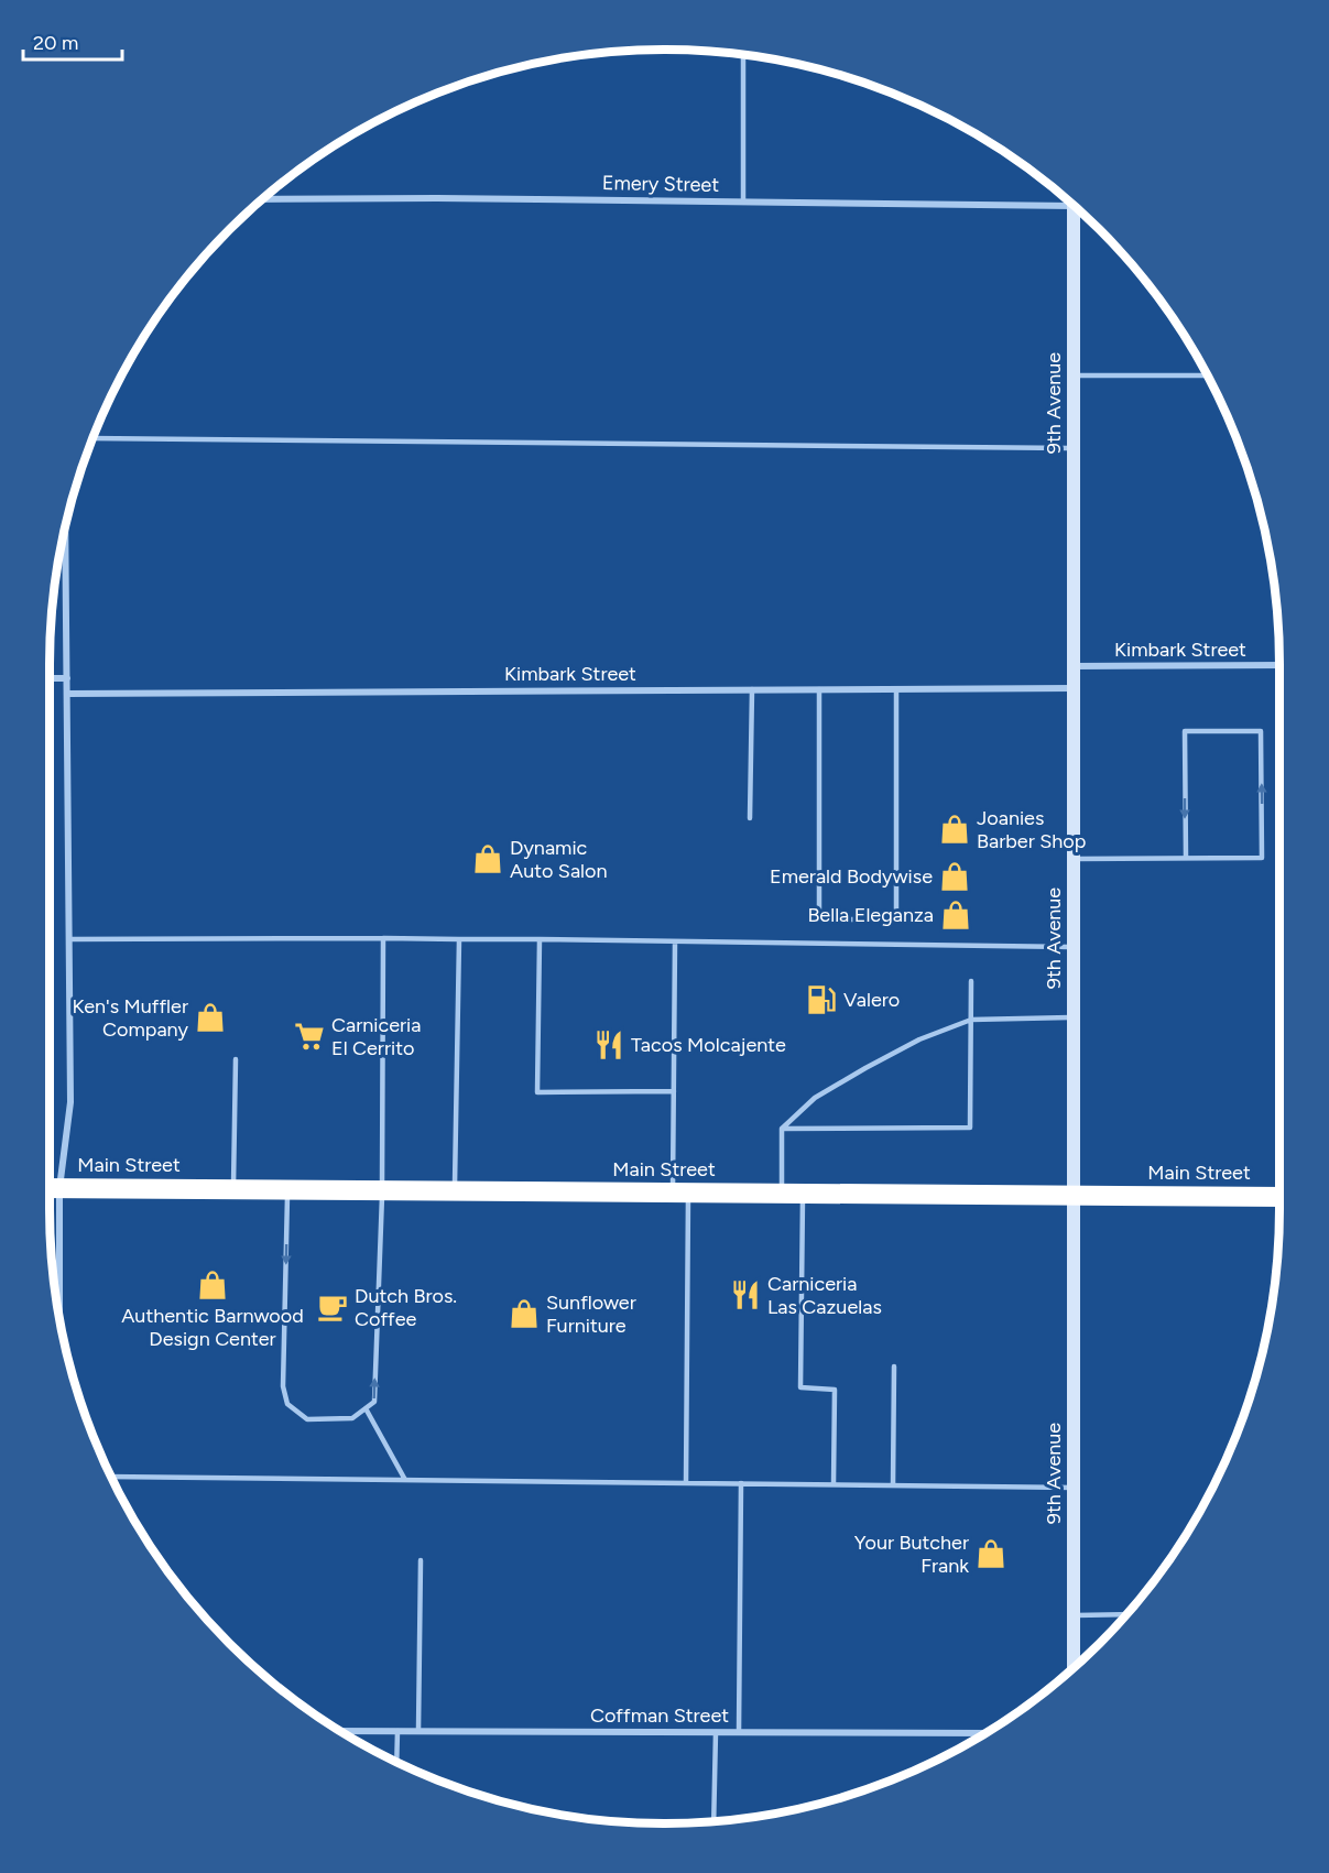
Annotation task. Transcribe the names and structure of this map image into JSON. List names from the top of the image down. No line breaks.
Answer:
{"streets":{"highway":["Main Street"],"main road":["9th Avenue"],"street":["Emery Street","Kimbark Street","Coffman Street"]},"crossings":[["9th Avenue","Kimbark Street"],["9th Avenue","Main Street"]],"places":{"shop":["Joanies Barber Shop","Dynamic Auto Salon","Emerald Bodywise","Bella Eleganza","Ken's Muffler Company","Authentic Barnwood Design Center","Sunflower Furniture","Your Butcher Frank"],"fuel station":["Valero"],"supermarket":["Carniceria El Cerrito"],"restaurant":["Tacos Molcajente","Carniceria Las Cazuelas"],"cafe":["Dutch Bros. Coffee"]},"scale_bar":"20 m"}
